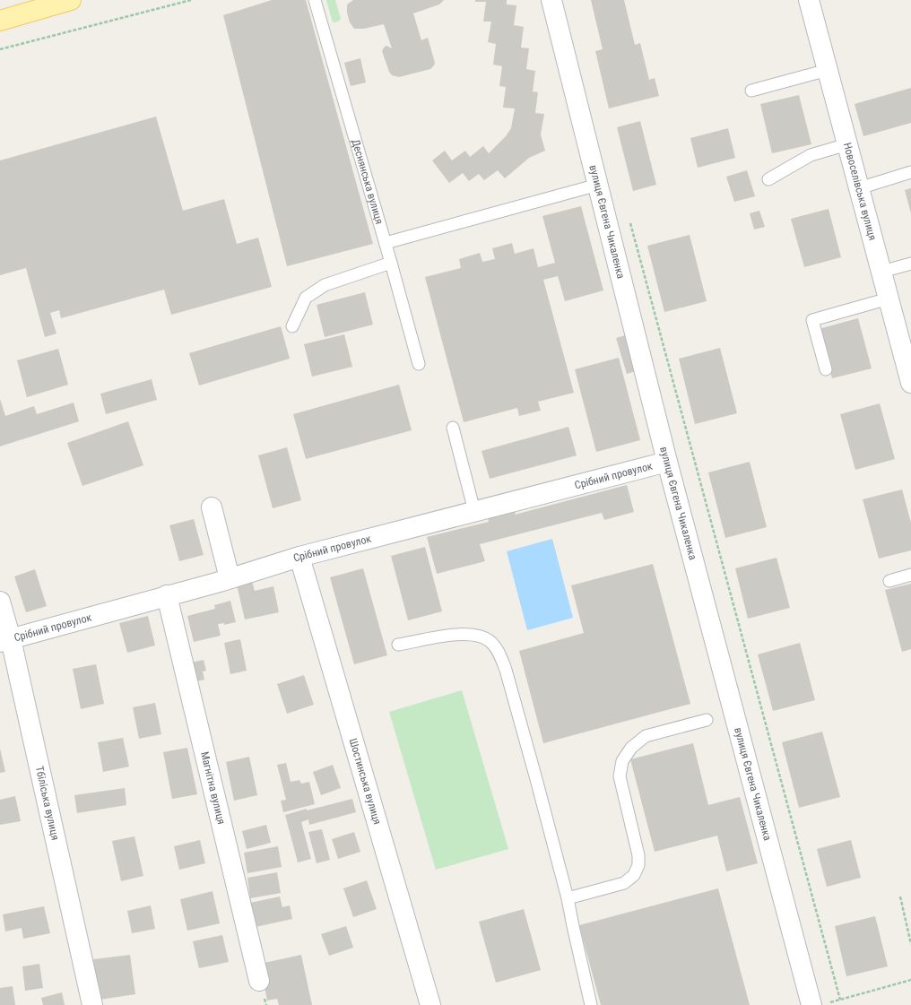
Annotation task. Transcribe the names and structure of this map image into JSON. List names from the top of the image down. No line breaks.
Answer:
{"streets":{"street":["Новоселівська вулиця","вулиця Євгена Чикаленка","Срібний провулок","Шостинська вулиця","Магнітна вулиця","Тбіліська вулиця"],"lane":["Деснянська вулиця"]},"crossings":[["вулиця Євгена Чикаленка","Срібний провулок"],["Срібний провулок","Шостинська вулиця"],["Срібний провулок","Магнітна вулиця"],["Срібний провулок","Тбіліська вулиця"]]}
